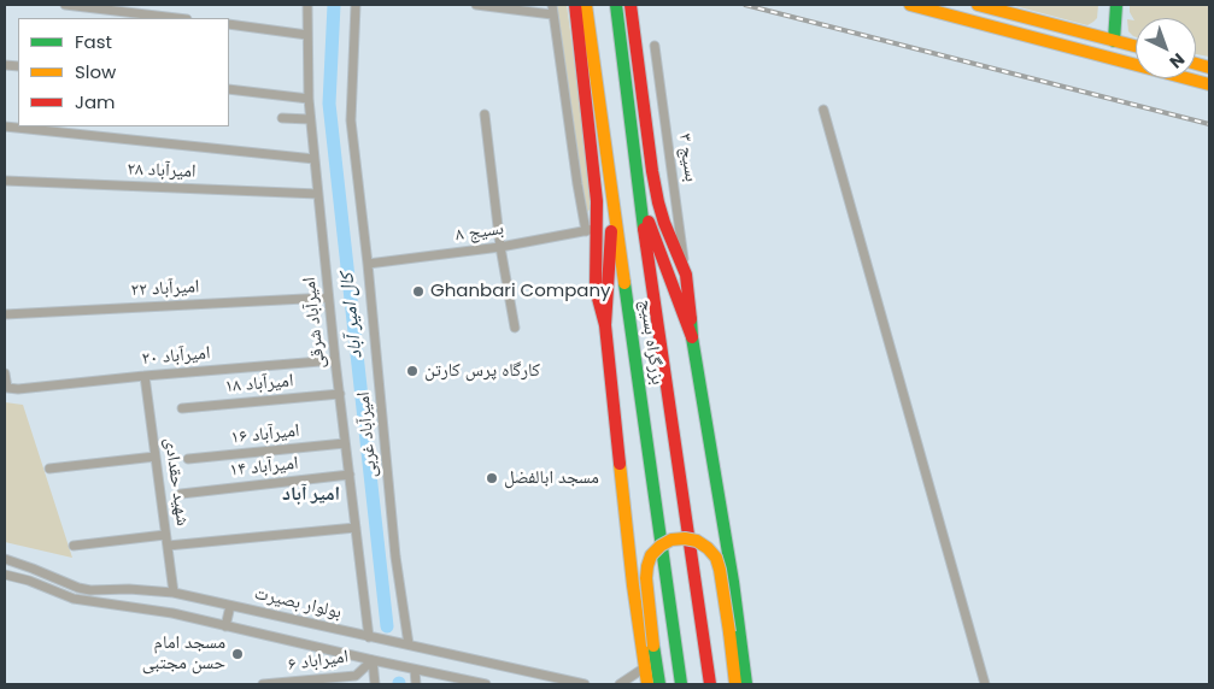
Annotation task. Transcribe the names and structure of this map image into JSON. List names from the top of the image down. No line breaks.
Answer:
{"streets":{"main road":["بزرگراه بسیج"],"street":["بسیج ۳","امیرآباد ۲۸","بسیج ۸","امیرآباد ۲۲","امیرآباد شرقی","امیرآباد ۲۰","امیرآباد ۱۸","امیرآباد ۱۶","امیرآباد غربی","امیرآباد ۱۴","شهید حقدادی","بولوار بصیرت","امیراباد ۶"]},"crossings":[["امیرآباد ۲۸","امیرآباد شرقی"],["بسیج ۸","امیرآباد غربی"],["امیرآباد ۲۲","امیرآباد شرقی"],["امیرآباد شرقی","امیرآباد ۲۰"],["امیرآباد شرقی","امیرآباد ۱۸"],["امیرآباد شرقی","امیرآباد ۱۶"],["امیرآباد شرقی","امیرآباد ۱۴"],["امیرآباد شرقی","بولوار بصیرت"],["امیرآباد ۲۰","شهید حقدادی"],["امیرآباد غربی","بولوار بصیرت"],["شهید حقدادی","بولوار بصیرت"]],"districts":["امیر آباد"],"water":["کال امیر آباد"],"places":["Ghanbari Company","کارگاه پرس کارتن","مسجد ابالفضل","مسجد امام حسن مجتبی"],"legend":["Fast","Slow","Jam"],"north":"bottom right"}
